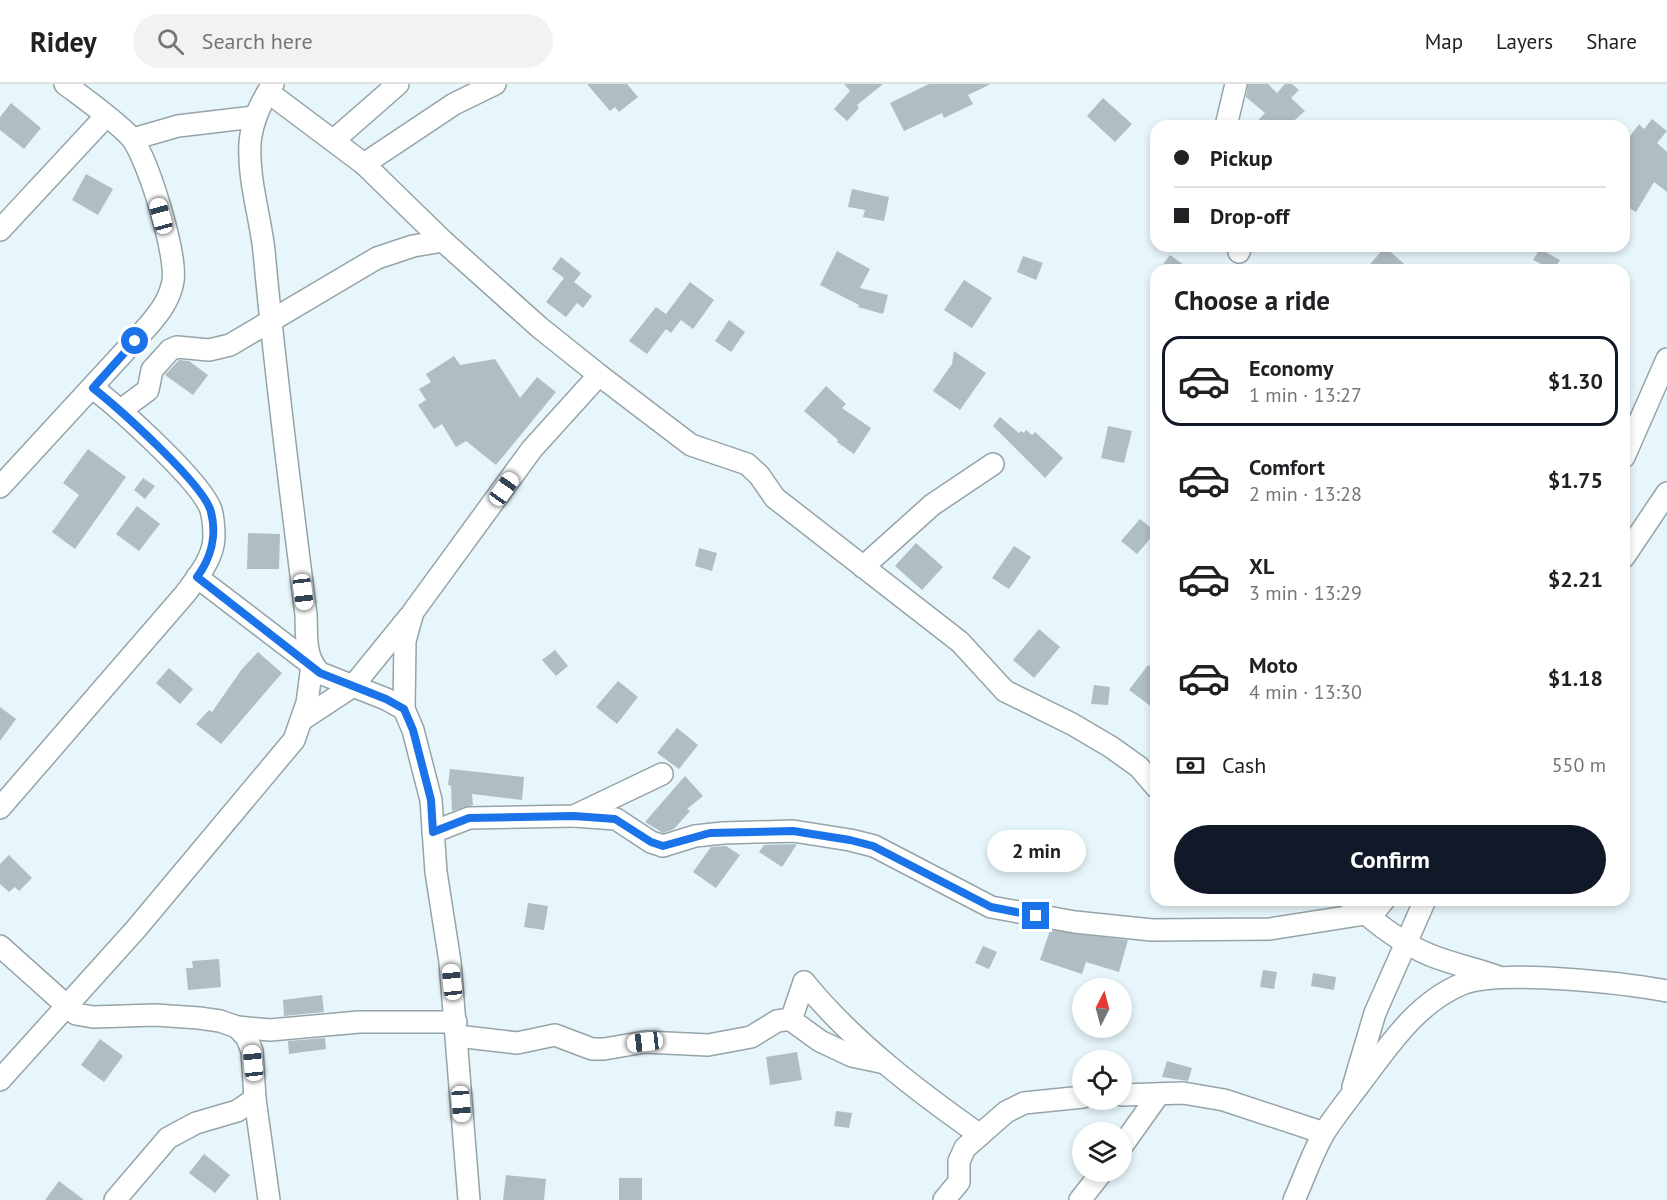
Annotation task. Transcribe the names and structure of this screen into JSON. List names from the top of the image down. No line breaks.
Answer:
{"north":"top","page":{"header":"Ridey","search":"Search here","nav":["Map","Layers","Share"],"banner":["Pickup","Drop-off"],"heading":"Choose a ride","list":[{"name":"Economy","note":"1 min · 13:27","value":"$1.30"},{"name":"Comfort","note":"2 min · 13:28","value":"$1.75"},{"name":"XL","note":"3 min · 13:29","value":"$2.21"},{"name":"Moto","note":"4 min · 13:30","value":"$1.18"}],"pay":["Cash","550 m"],"buttons":"Confirm","bubble":"2 min"}}
